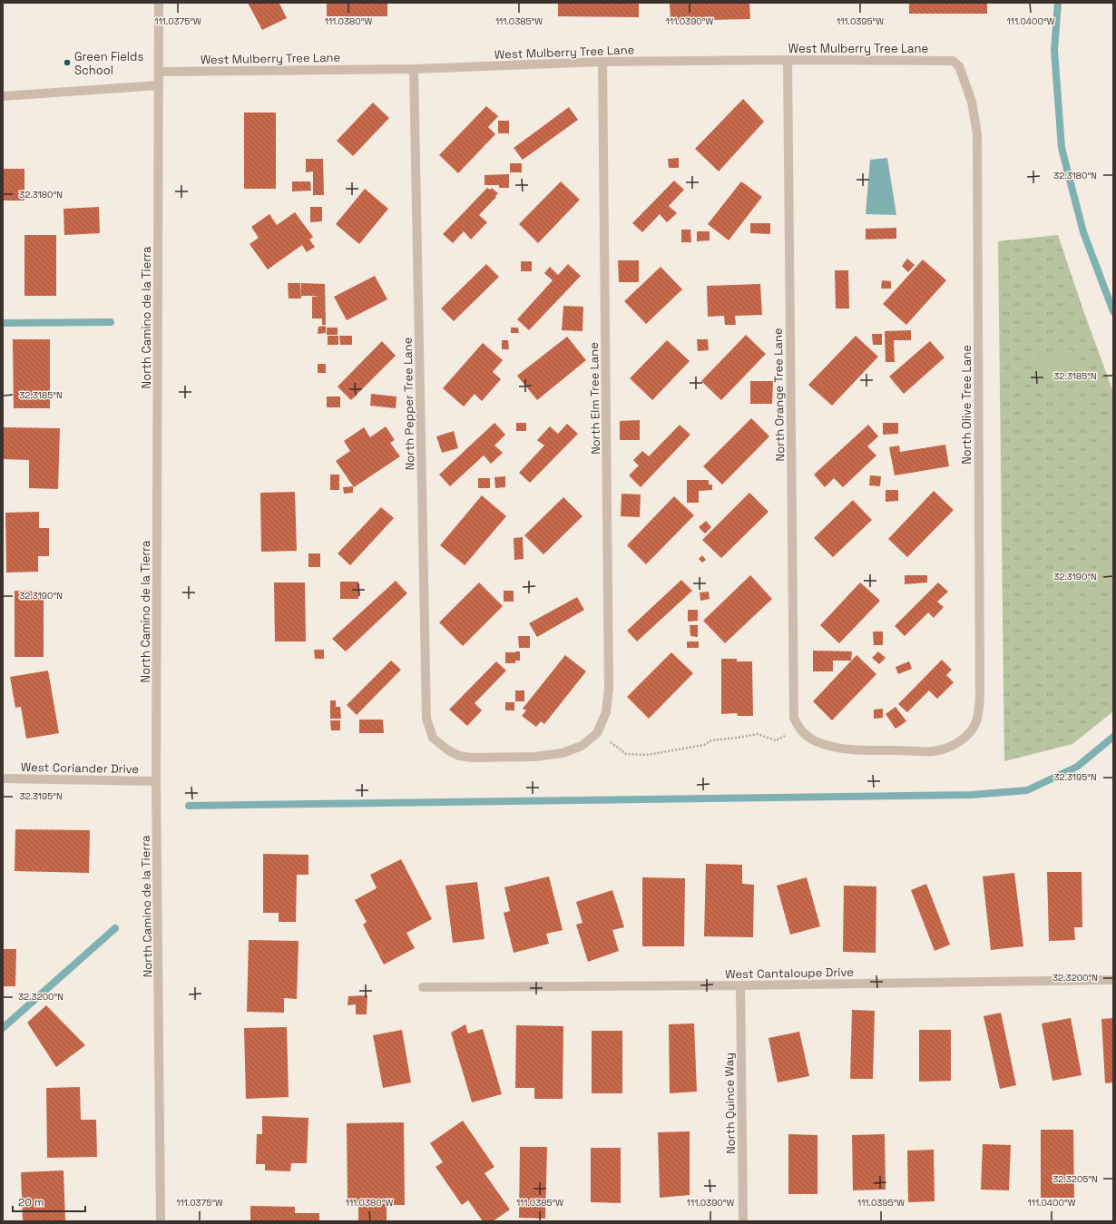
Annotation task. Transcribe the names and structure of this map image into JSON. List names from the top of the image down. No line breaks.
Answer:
{"streets":{"street":["West Mulberry Tree Lane","North Camino de la Tierra","North Orange Tree Lane","North Elm Tree Lane","North Pepper Tree Lane","North Olive Tree Lane","West Coriander Drive","West Cantaloupe Drive","North Quince Way"]},"crossings":[["West Mulberry Tree Lane","North Camino de la Tierra"],["West Mulberry Tree Lane","North Orange Tree Lane"],["West Mulberry Tree Lane","North Elm Tree Lane"],["West Mulberry Tree Lane","North Pepper Tree Lane"],["West Mulberry Tree Lane","North Olive Tree Lane"],["North Camino de la Tierra","West Coriander Drive"],["North Orange Tree Lane","North Olive Tree Lane"],["North Elm Tree Lane","North Pepper Tree Lane"],["West Cantaloupe Drive","North Quince Way"]],"places":["Green Fields School"],"scale_bar":"20 m","coordinates":["111.0375°W","111.0380°W","111.0385°W","111.0390°W","111.0395°W","111.0400°W","32.3180°N","32.3185°N","32.3190°N","32.3195°N","32.3200°N","32.3205°N"]}
